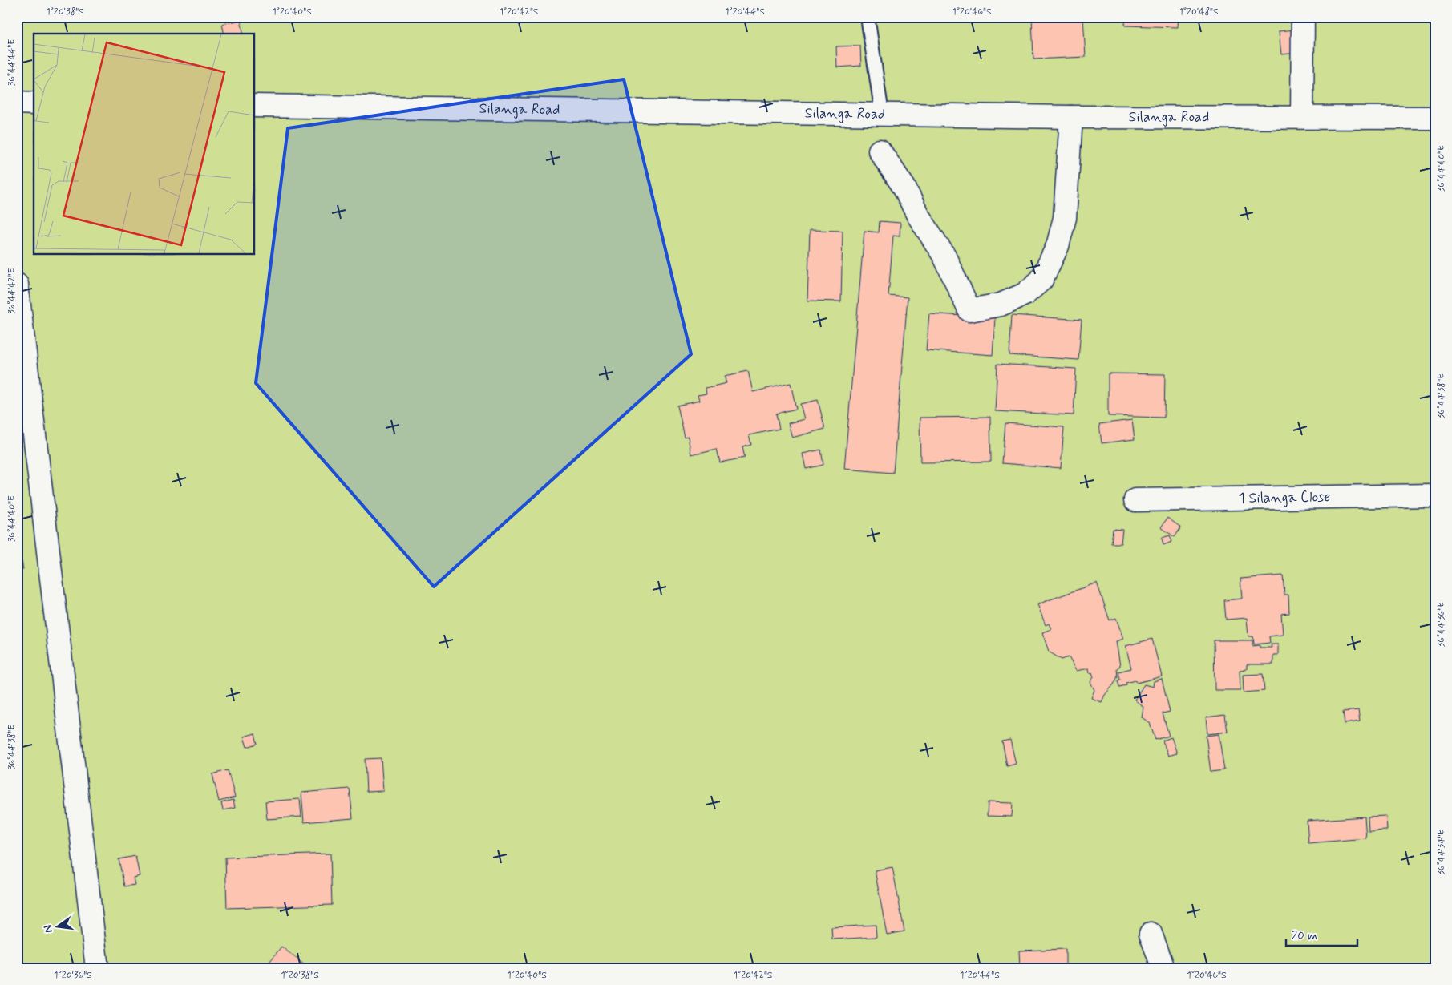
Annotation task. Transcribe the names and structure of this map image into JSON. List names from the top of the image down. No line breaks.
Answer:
{"streets":{"street":["Silanga Road","1 Silanga Close"]},"scale_bar":"20 m","north":"left","coordinates":["1°20'38\"S","1°20'40\"S","1°20'42\"S","1°20'44\"S","1°20'46\"S","1°20'48\"S","36°44'44\"E","36°44'40\"E","36°44'42\"E","36°44'38\"E","36°44'36\"E","36°44'34\"E","1°20'36\"S"]}
